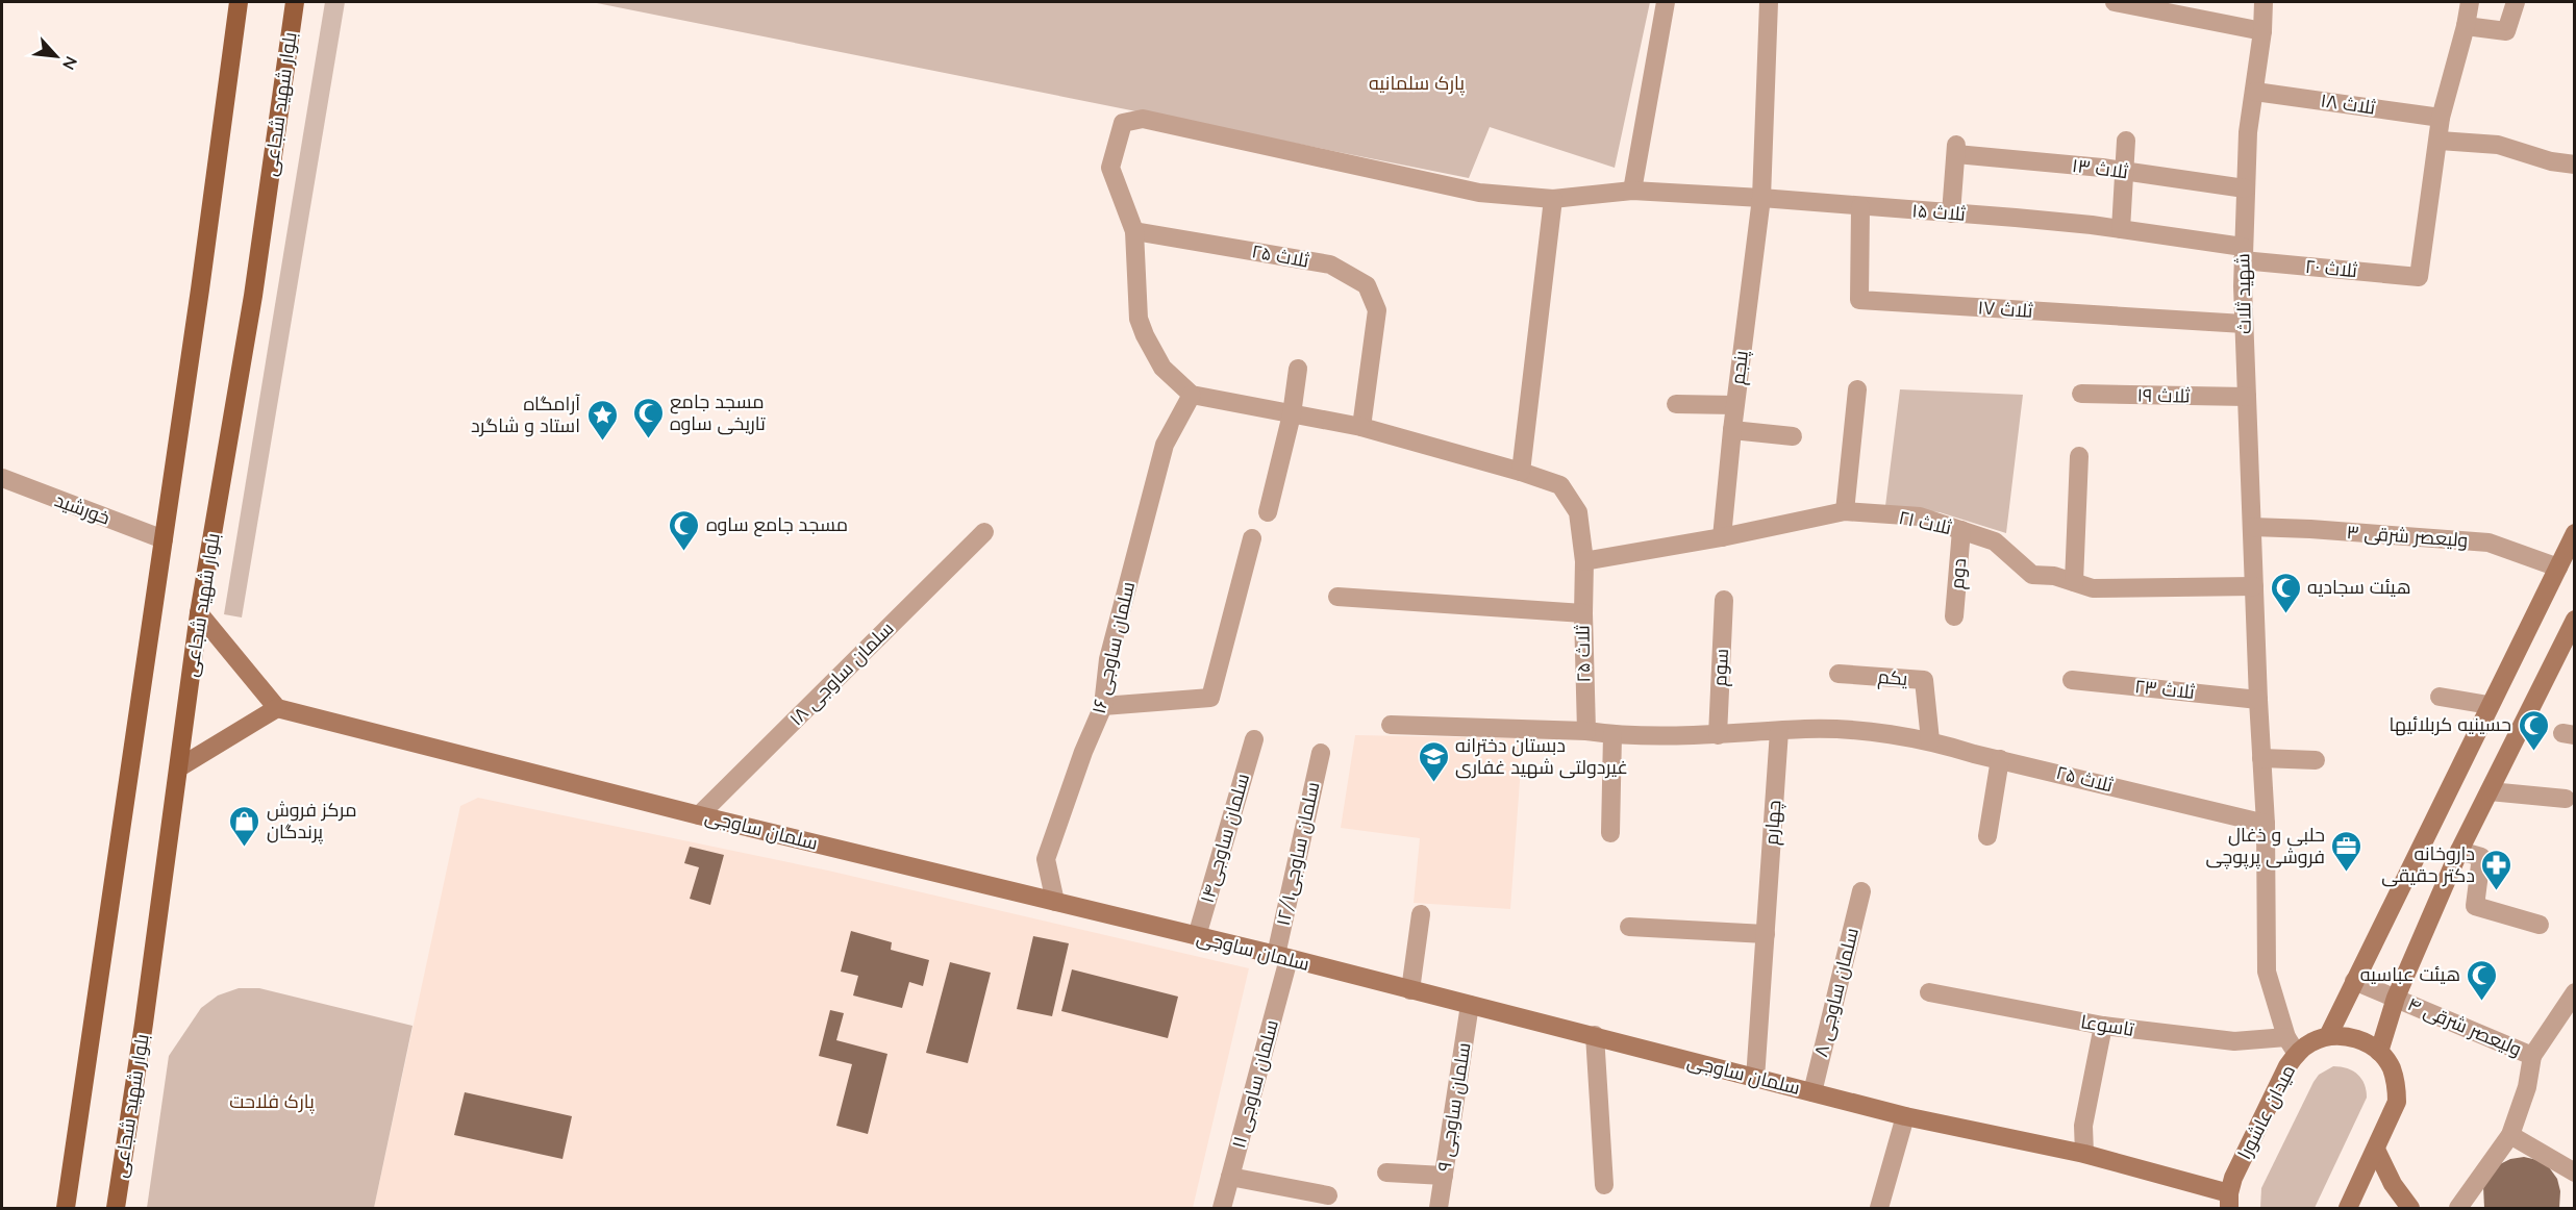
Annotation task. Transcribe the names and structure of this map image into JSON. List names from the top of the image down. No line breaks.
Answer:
{"streets":{"main road":["بلوار شهید شجاعی"],"street":["ثلاث ۱۸","ثلاث ۱۳","ثلاث ۱۵","ثلاث ۲۵","ثلاث ۲۰","شهید ثلاث","ثلاث ۱۷","پنجم","ثلاث ۱۹","خورشید","ثلاث ۲۱","ولیعصر شرقی ۳","دوم","سلمان ساوجی ۱۶","سوم","سلمان ساوجی ۱۸","یکم","ثلاث ۲۳","چهارم","سلمان ساوجی","سلمان ساوجی۱۴","سلمان ساوجی۱۲/۱","سلمان ساوجی ۸","تاسوعا","ولیعصر شرقی ۴","سلمان ساوجی ۱۱","سلمان ساوجی ۹","میدان عاشورا"]},"crossings":[["ثلاث ۱۸","شهید ثلاث"],["ثلاث ۱۳","ثلاث ۱۵"],["ثلاث ۱۳","شهید ثلاث"],["ثلاث ۱۵","ثلاث ۲۵"],["ثلاث ۱۵","ثلاث ۲۰"],["ثلاث ۱۵","شهید ثلاث"],["ثلاث ۱۵","ثلاث ۱۷"],["ثلاث ۱۵","پنجم"],["ثلاث ۲۵","شهید ثلاث"],["ثلاث ۲۵","ثلاث ۲۱"],["ثلاث ۲۵","سوم"],["ثلاث ۲۵","یکم"],["ثلاث ۲۵","چهارم"],["ثلاث ۲۰","شهید ثلاث"],["شهید ثلاث","ثلاث ۱۷"],["شهید ثلاث","ثلاث ۱۹"],["شهید ثلاث","ثلاث ۲۱"],["شهید ثلاث","ولیعصر شرقی ۳"],["شهید ثلاث","ثلاث ۲۳"],["شهید ثلاث","تاسوعا"],["شهید ثلاث","میدان عاشورا"],["پنجم","ثلاث ۲۱"],["ثلاث ۲۱","دوم"],["سلمان ساوجی ۱۶","سلمان ساوجی"],["سلمان ساوجی ۱۸","سلمان ساوجی"],["چهارم","سلمان ساوجی"],["سلمان ساوجی","سلمان ساوجی۱۴"],["سلمان ساوجی","سلمان ساوجی۱۲/۱"],["سلمان ساوجی","سلمان ساوجی ۸"],["سلمان ساوجی","سلمان ساوجی ۱۱"],["سلمان ساوجی","سلمان ساوجی ۹"],["سلمان ساوجی","میدان عاشورا"],["سلمان ساوجی۱۲/۱","سلمان ساوجی ۱۱"],["تاسوعا","میدان عاشورا"]],"parks":["پارک سلمانیه","پارک فلاحت"],"places":{"mosque":["مسجد جامع تاریخی ساوه","مسجد جامع ساوه","هیئت سجادیه","حسینیه کربلائیها","هیئت عباسیه"],"place":["آرامگاه استاد و شاگرد"],"school or university":["دبستان دخترانه غیردولتی شهید غفاری"],"shop":["مرکز فروش پرندگان"],"office":["حلبی و ذغال فروشی پرپوچی"],"pharmacy":["داروخانه دکتر حقیقی"]},"north":"bottom right"}
